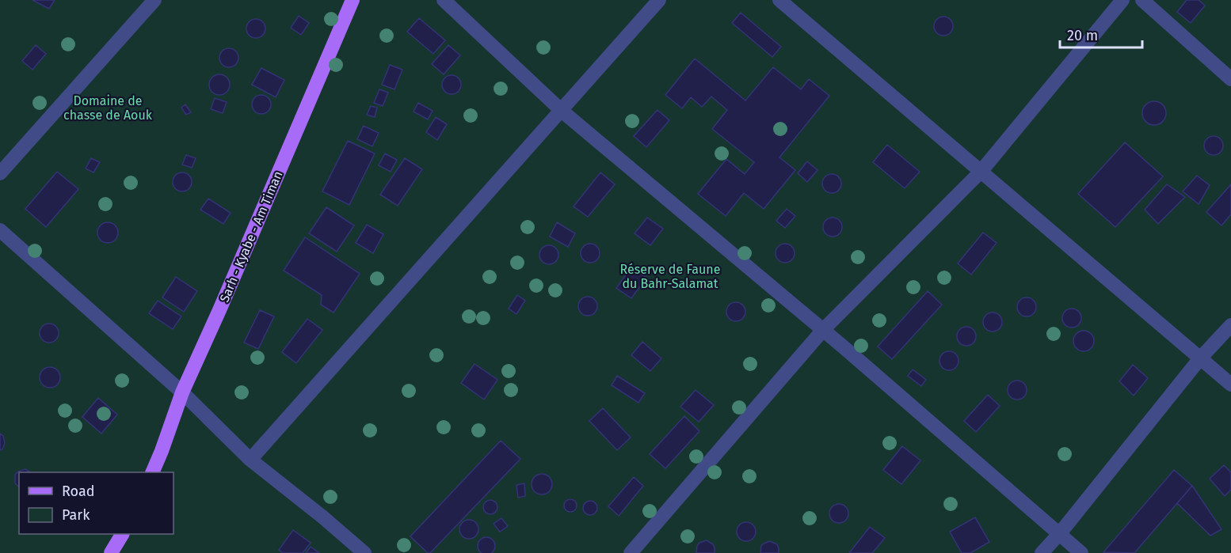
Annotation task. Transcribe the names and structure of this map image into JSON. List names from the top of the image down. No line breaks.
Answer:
{"streets":{"main road":["Sarh - Kyabe - Am Timan"]},"parks":["Domaine de chasse de Aouk","Réserve de Faune du Bahr-Salamat"],"legend":["Road","Park"],"scale_bar":"20 m"}
